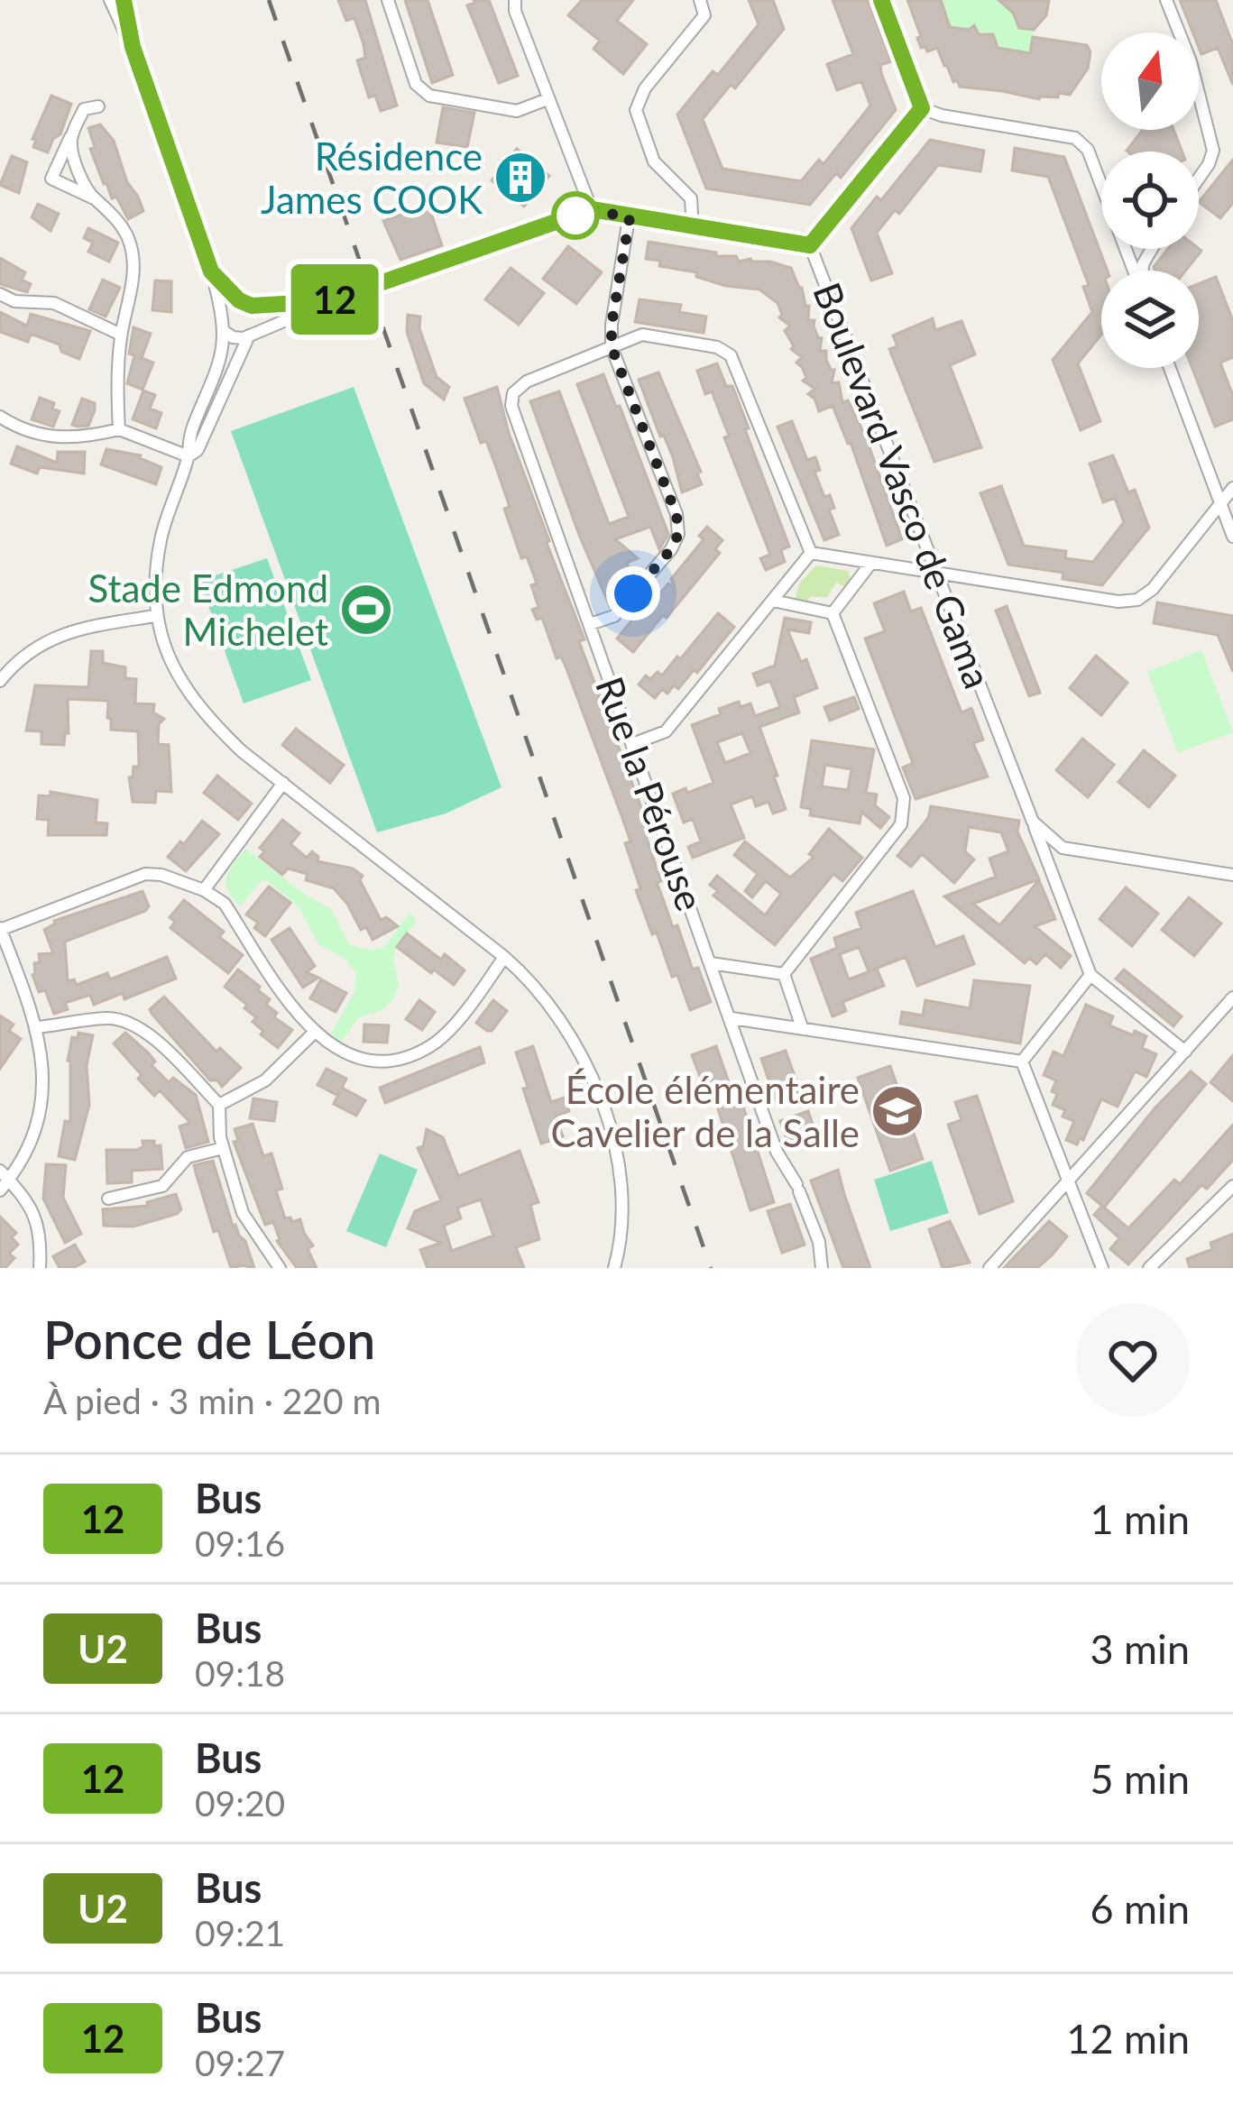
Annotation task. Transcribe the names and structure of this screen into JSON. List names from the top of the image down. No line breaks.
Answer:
{"streets":{"street":["Boulevard Vasco de Gama","Rue la Pérouse"]},"places":{"building":["Résidence James COOK"],"sports":["Stade Edmond Michelet"],"school or university":["École élémentaire Cavelier de la Salle"]},"lines":["bus line 12"],"north":"top","page":{"on_map":"12","heading":["Ponce de Léon","À pied · 3 min · 220 m"],"list":[{"mark":"12","name":"Bus","note":"09:16","value":"1 min"},{"mark":"U2","name":"Bus","note":"09:18","value":"3 min"},{"mark":"12","name":"Bus","note":"09:20","value":"5 min"},{"mark":"U2","name":"Bus","note":"09:21","value":"6 min"},{"mark":"12","name":"Bus","note":"09:27","value":"12 min"}]}}
